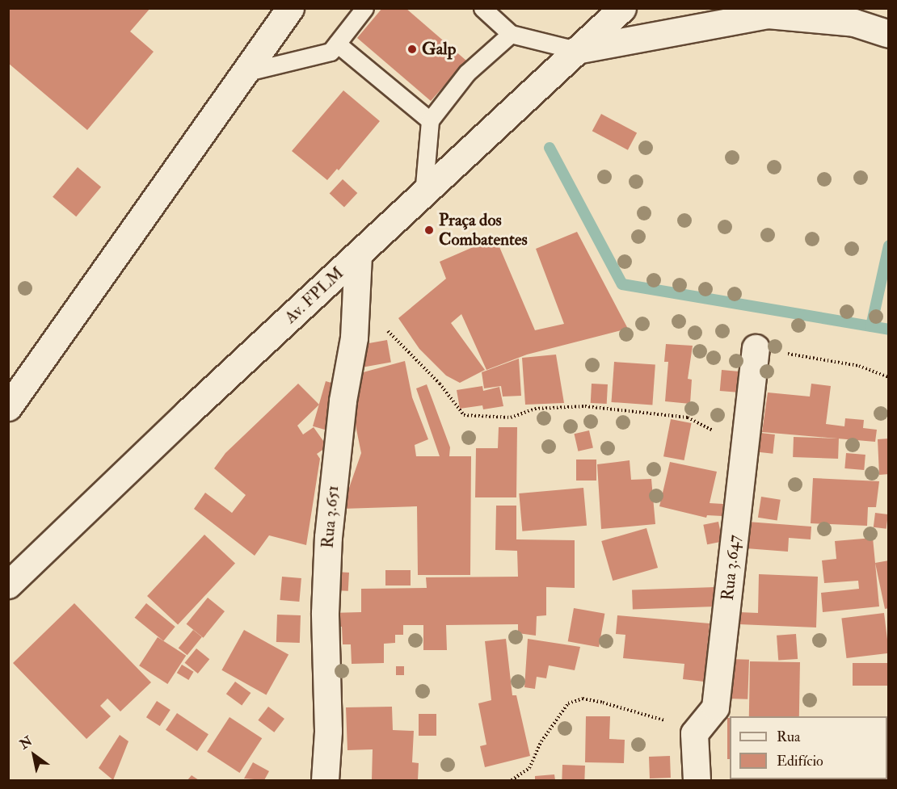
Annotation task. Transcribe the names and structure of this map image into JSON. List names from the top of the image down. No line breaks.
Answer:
{"streets":{"main road":["Av. FPLM","Rua 3.651","Rua 3.647"]},"crossings":[["Av. FPLM","Rua 3.651"]],"places":["Galp","Praça dos Combatentes"],"legend":["Rua","Edifício"],"north":"top left"}
